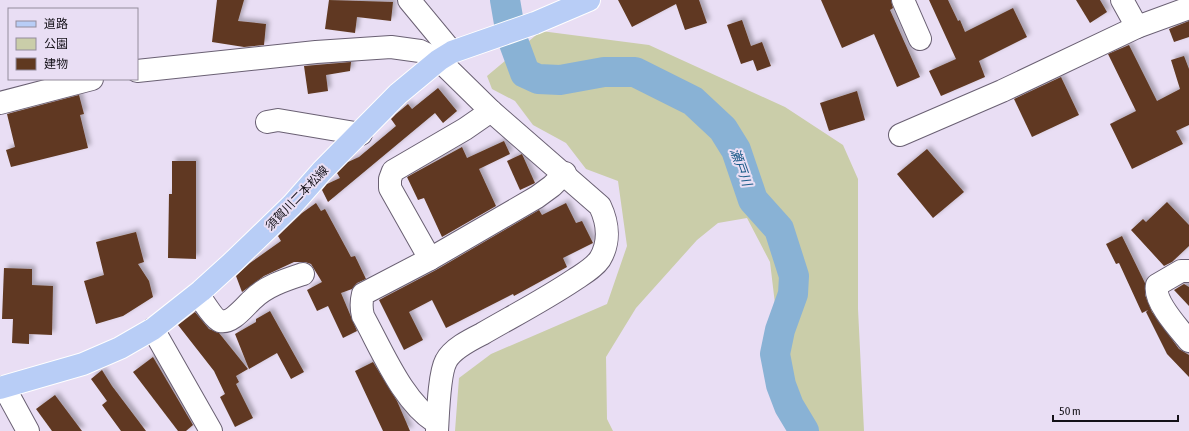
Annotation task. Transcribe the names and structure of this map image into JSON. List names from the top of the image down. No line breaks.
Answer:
{"streets":{"main road":["須賀川二本松線"]},"water":["瀬戸川"],"legend":["道路","公園","建物"],"scale_bar":"50 m"}
